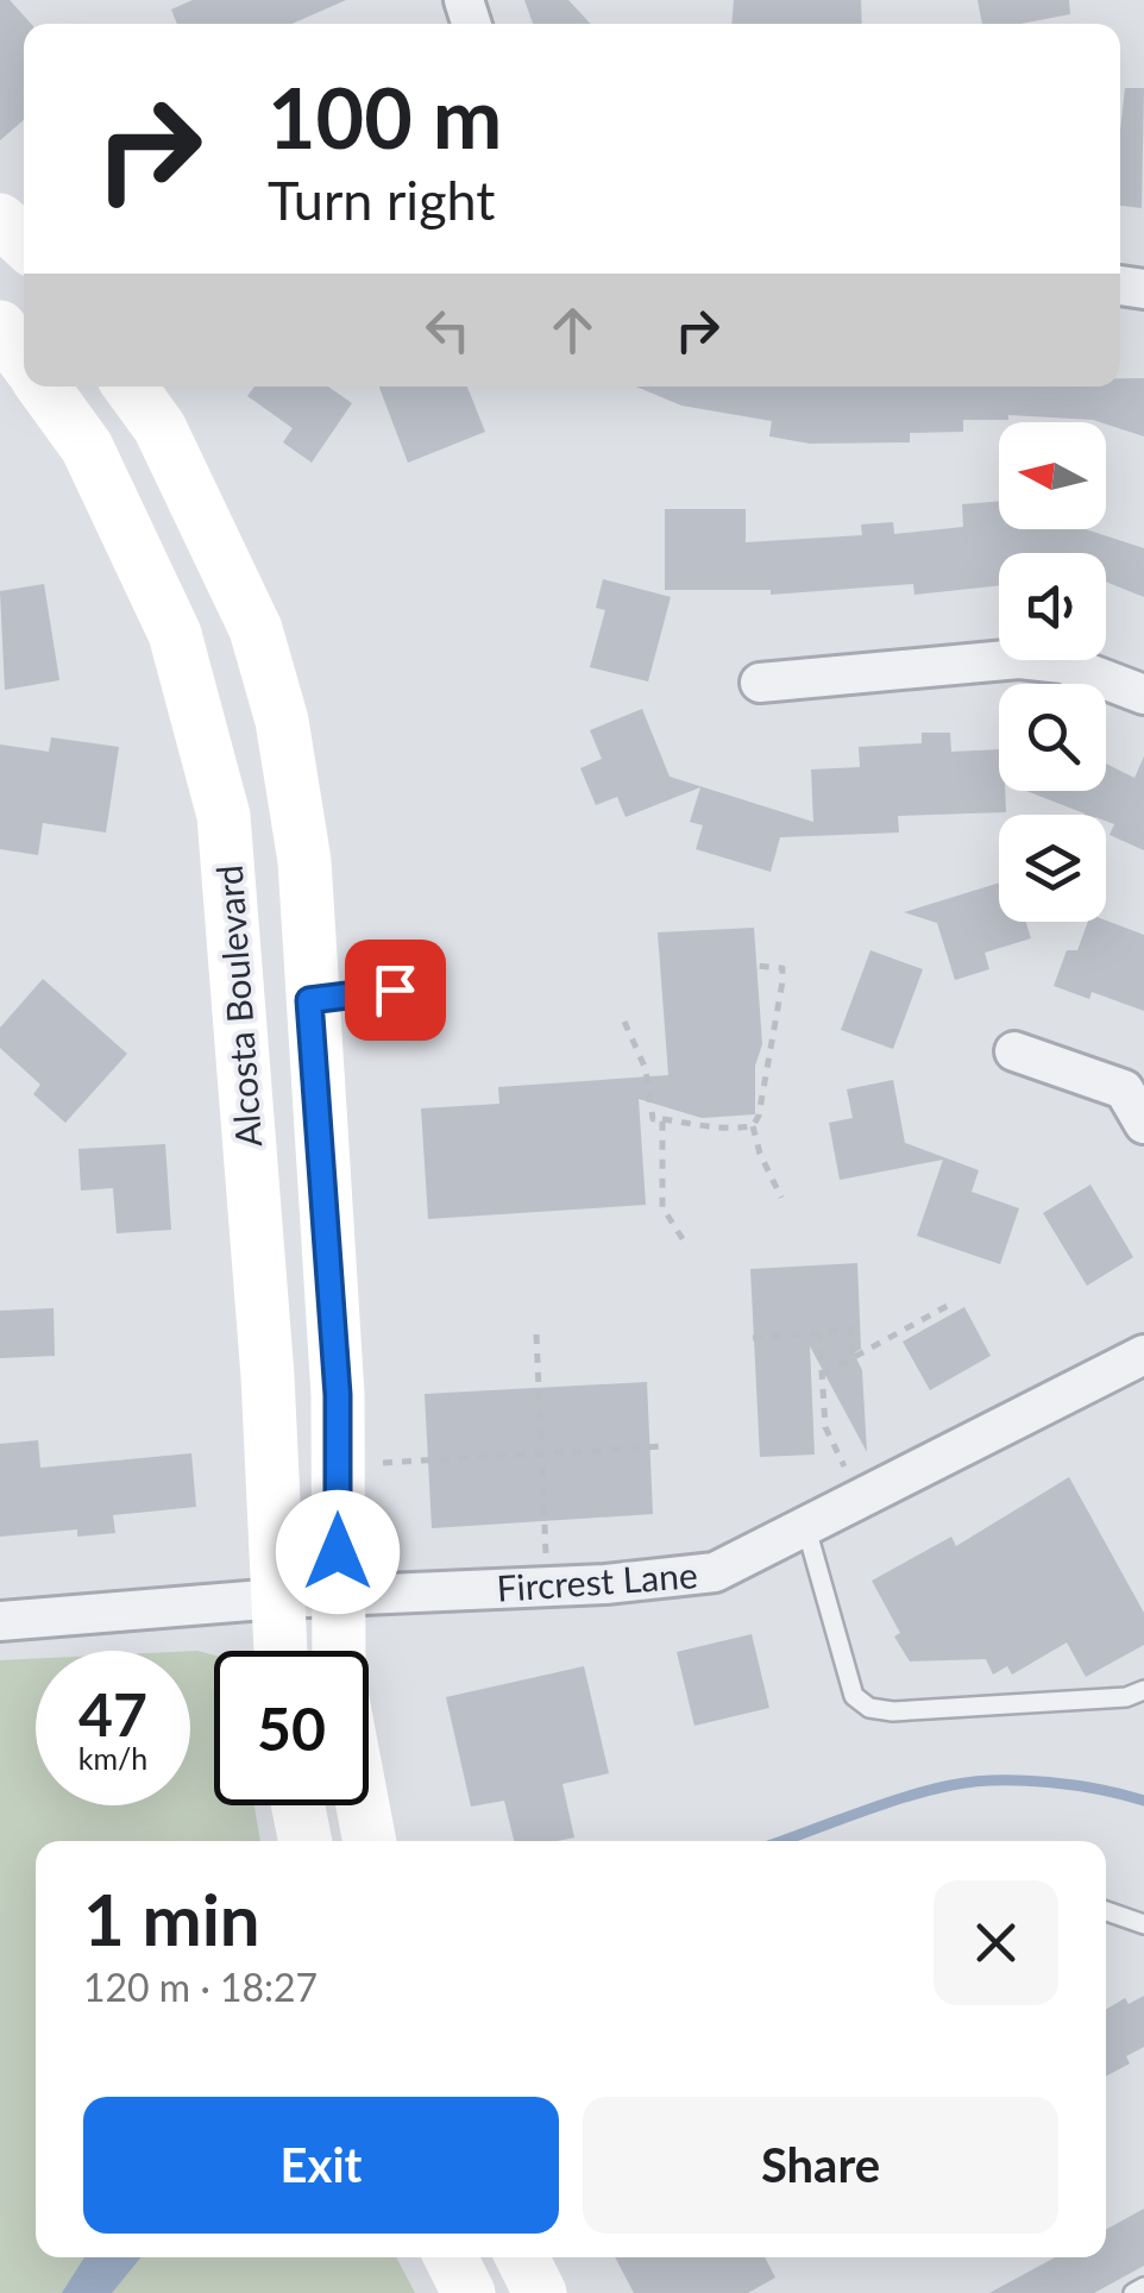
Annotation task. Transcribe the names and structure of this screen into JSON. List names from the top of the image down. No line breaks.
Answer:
{"streets":{"main road":["Alcosta Boulevard"],"street":["Fircrest Lane"]},"crossings":[["Alcosta Boulevard","Fircrest Lane"]],"north":"left","page":{"turn":["100 m","Turn right"],"speed":"47 km/h","limit":"50","heading":["1 min","120 m · 18:27"],"buttons":["Exit","Share"]}}
